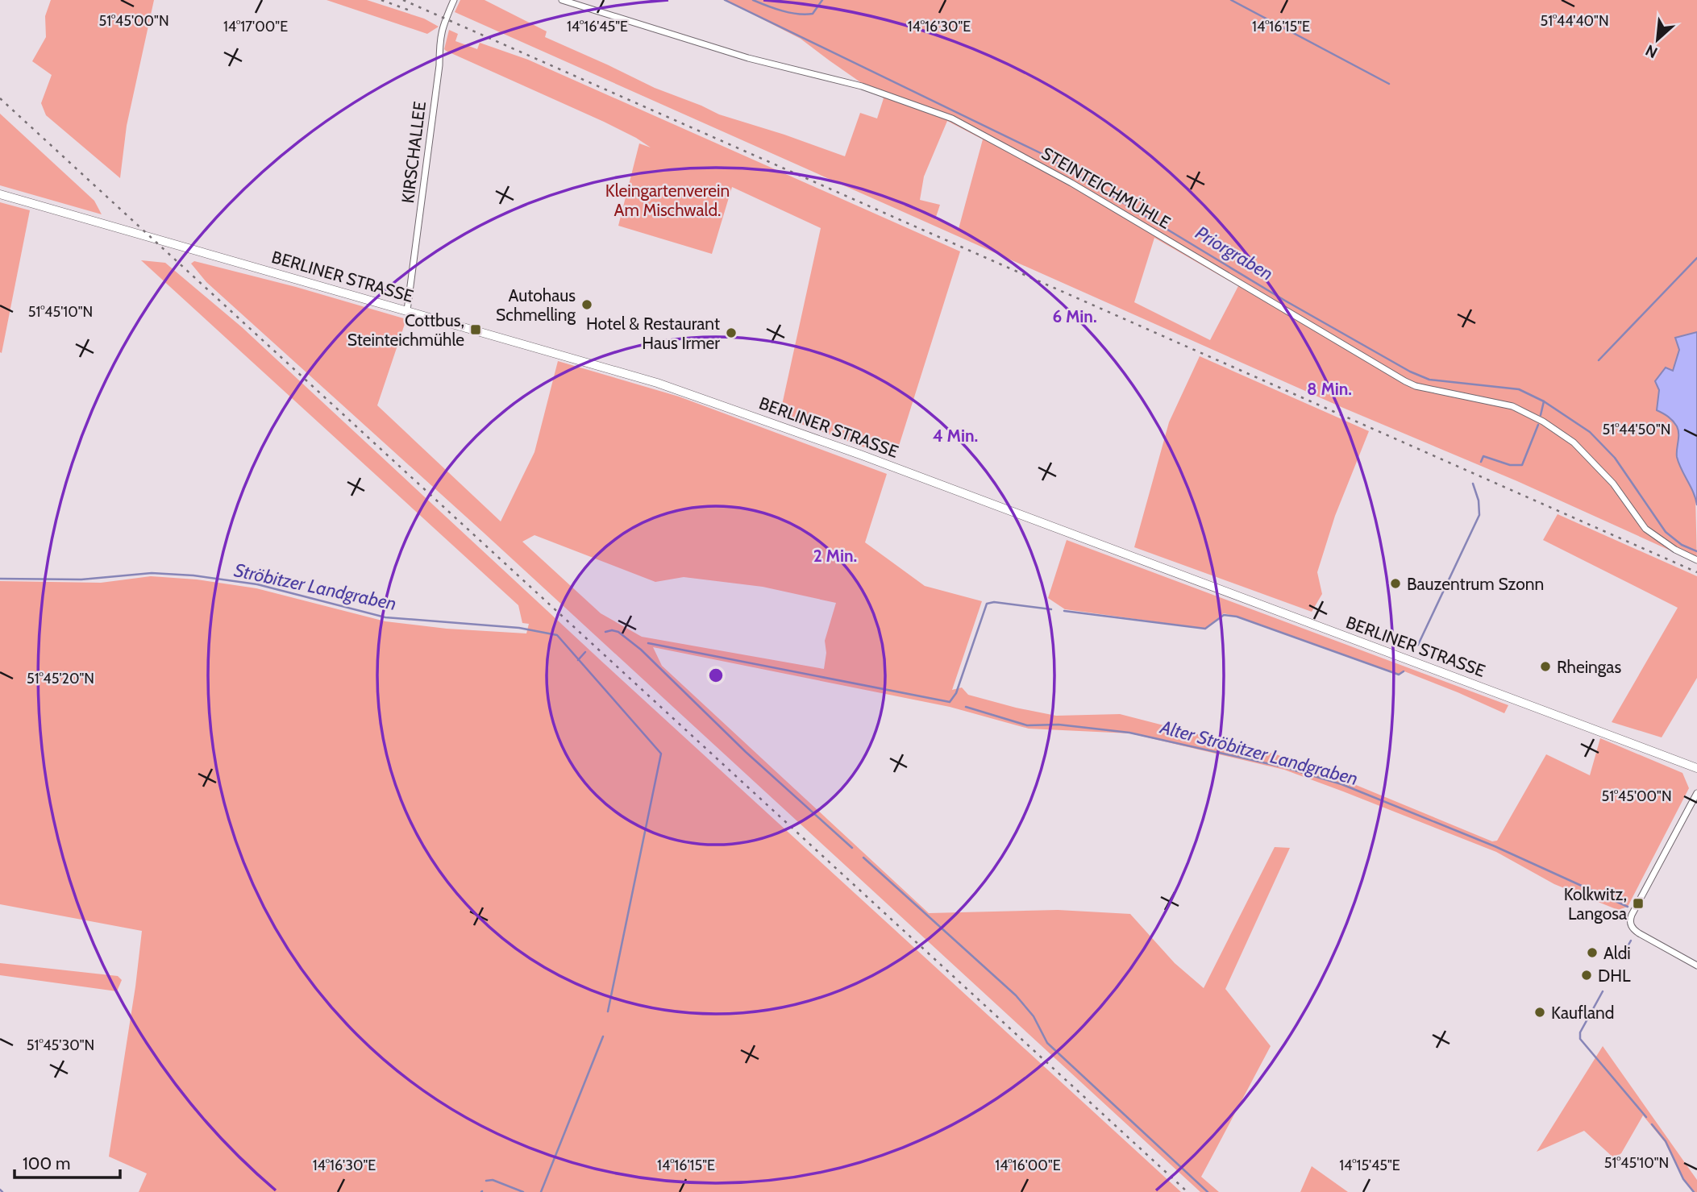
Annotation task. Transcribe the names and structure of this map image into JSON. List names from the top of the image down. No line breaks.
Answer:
{"streets":{"main road":["BERLINER STRASSE"],"street":["KIRSCHALLEE","STEINTEICHMÜHLE"]},"crossings":[["KIRSCHALLEE","BERLINER STRASSE"]],"water":["Priorgraben","Ströbitzer Landgraben","Alter Ströbitzer Landgraben"],"parks":["Kleingartenverein Am Mischwald."],"places":{"other":["Autohaus Schmelling","Hotel & Restaurant Haus Irmer","Bauzentrum Szonn","Rheingas","Aldi","DHL","Kaufland"],"transit":["Cottbus, Steinteichmühle","Kolkwitz, Langosa"]},"scale_bar":"100 m","north":"bottom left","coordinates":["51°45'00\"N","51°44'40\"N","14°17'00\"E","14°16'45\"E","14°16'30\"E","14°16'15\"E","51°45'10\"N","51°44'50\"N","51°45'20\"N","51°45'30\"N","14°16'00\"E","14°15'45\"E"],"rings":["6 Min.","8 Min.","4 Min.","2 Min."]}
